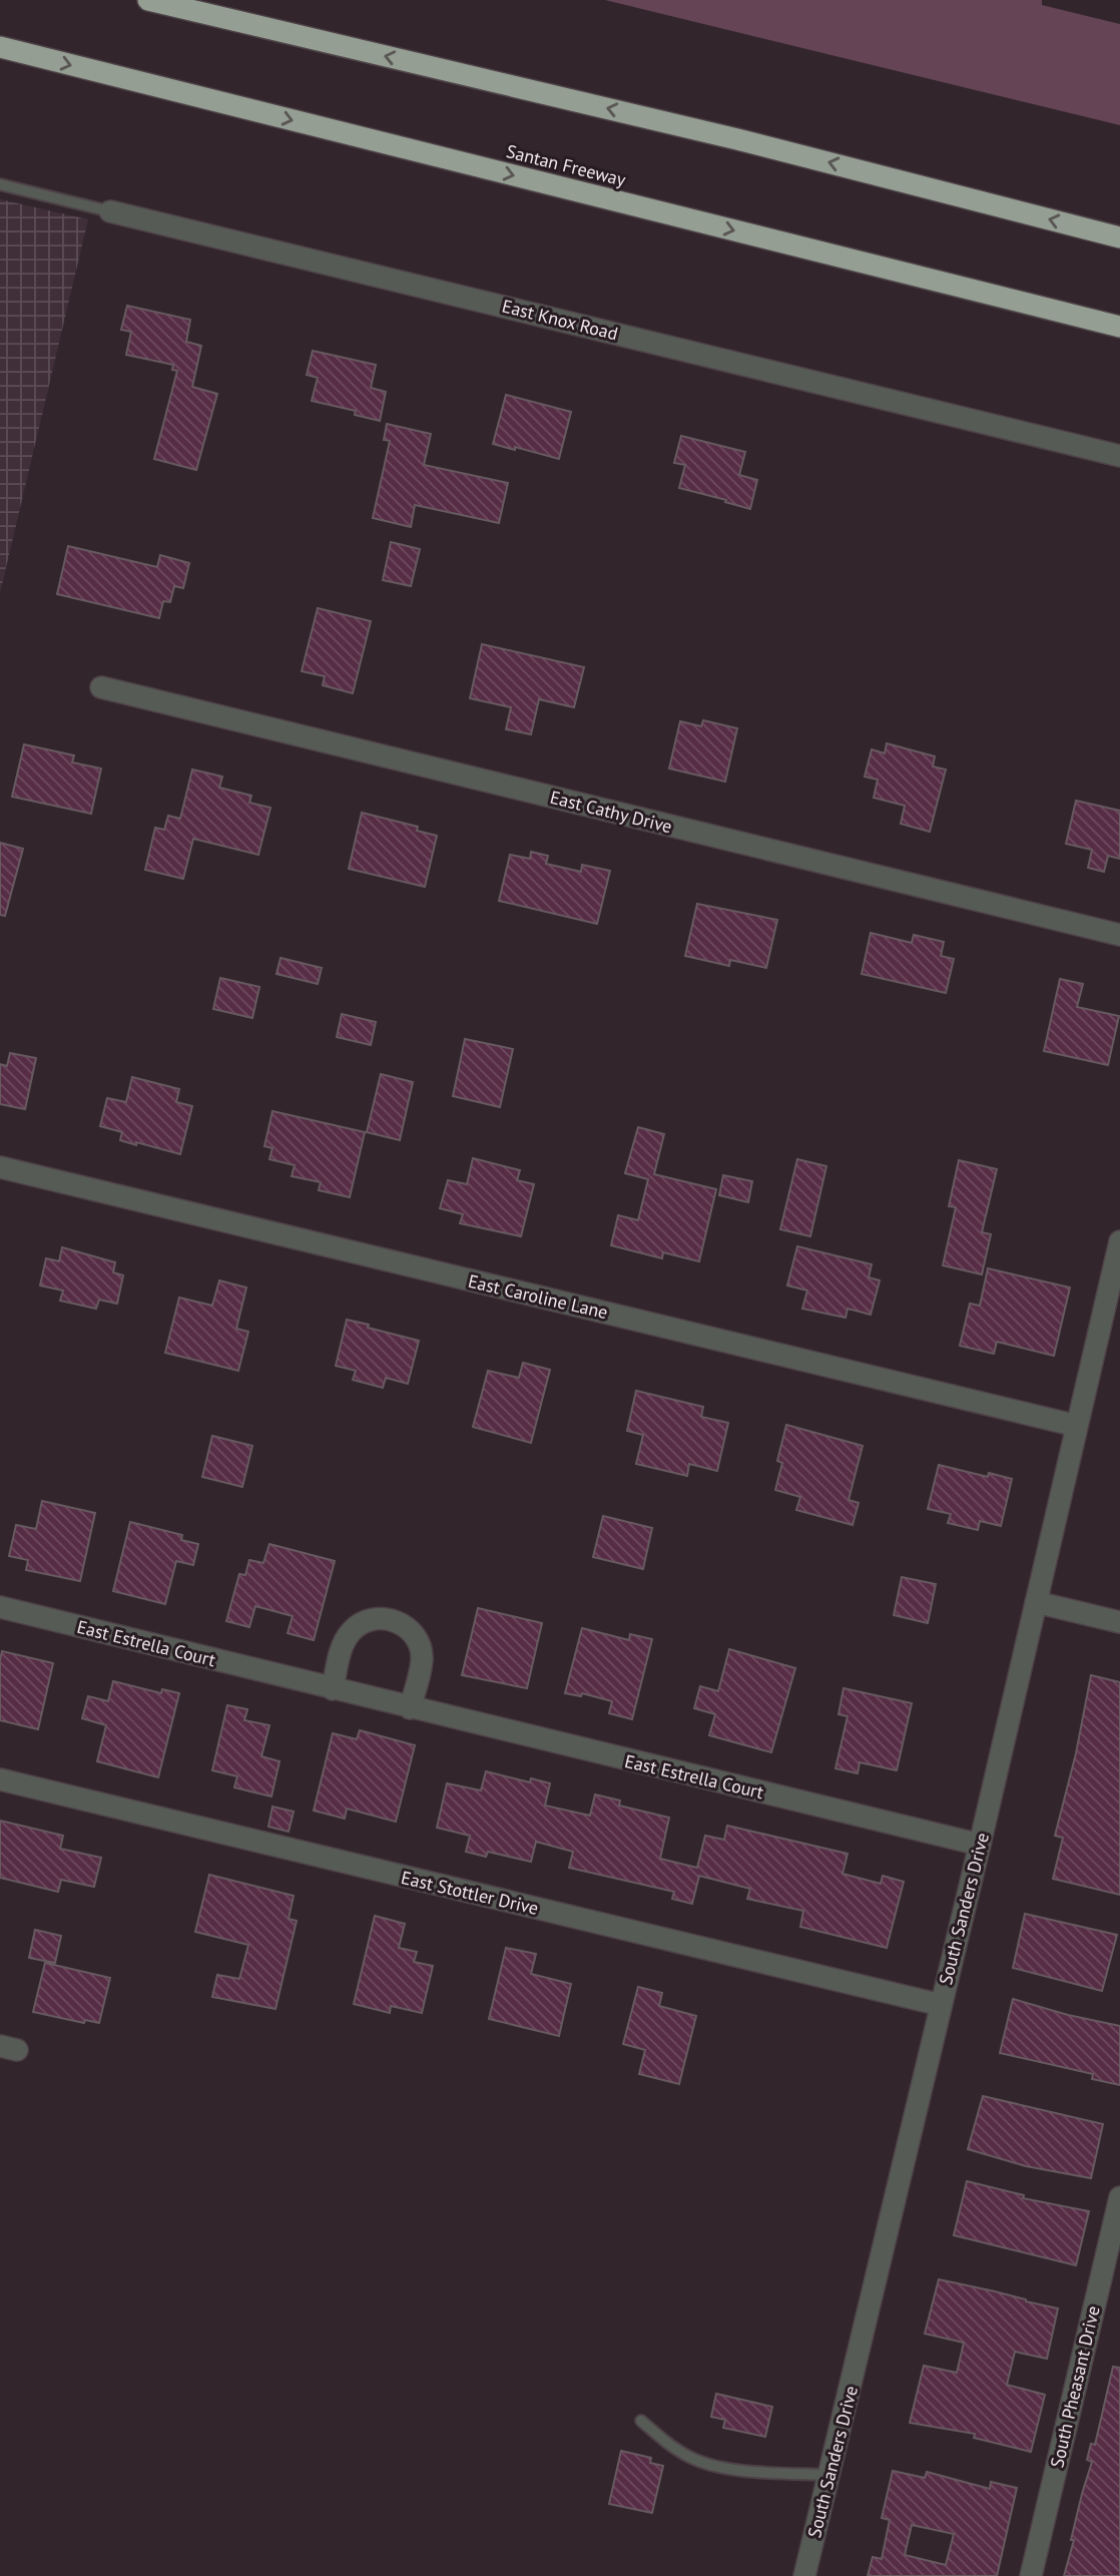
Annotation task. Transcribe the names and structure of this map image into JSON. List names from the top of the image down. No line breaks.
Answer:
{"streets":{"highway":["Santan Freeway"],"street":["East Knox Road","East Cathy Drive","East Caroline Lane","East Estrella Court","East Stottler Drive","South Sanders Drive","South Pheasant Drive"]},"crossings":[["East Caroline Lane","South Sanders Drive"],["East Estrella Court","South Sanders Drive"],["East Stottler Drive","South Sanders Drive"]]}
